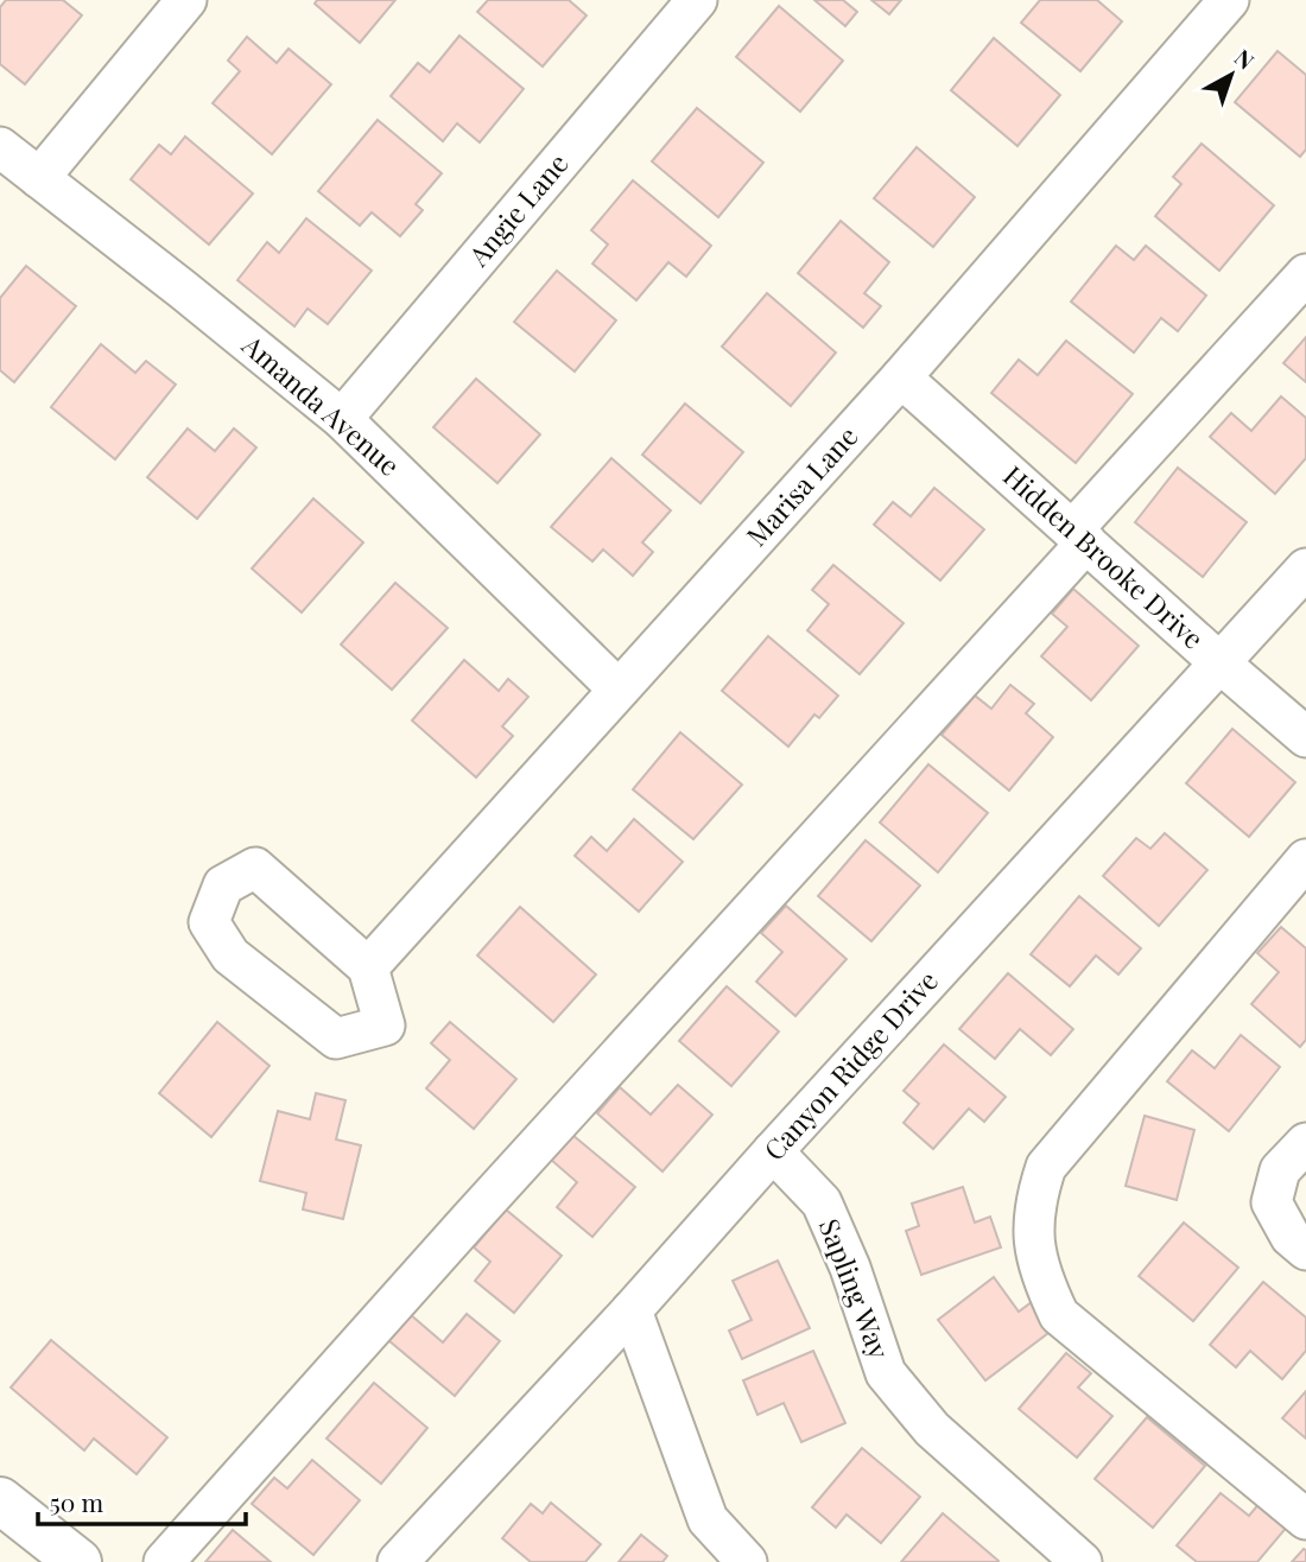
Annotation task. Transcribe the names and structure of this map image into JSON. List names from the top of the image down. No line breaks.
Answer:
{"streets":{"street":["Angie Lane","Amanda Avenue","Marisa Lane","Hidden Brooke Drive","Canyon Ridge Drive","Sapling Way"]},"crossings":[["Angie Lane","Amanda Avenue"],["Amanda Avenue","Marisa Lane"],["Marisa Lane","Hidden Brooke Drive"],["Hidden Brooke Drive","Canyon Ridge Drive"],["Canyon Ridge Drive","Sapling Way"]],"scale_bar":"50 m","north":"top right"}
